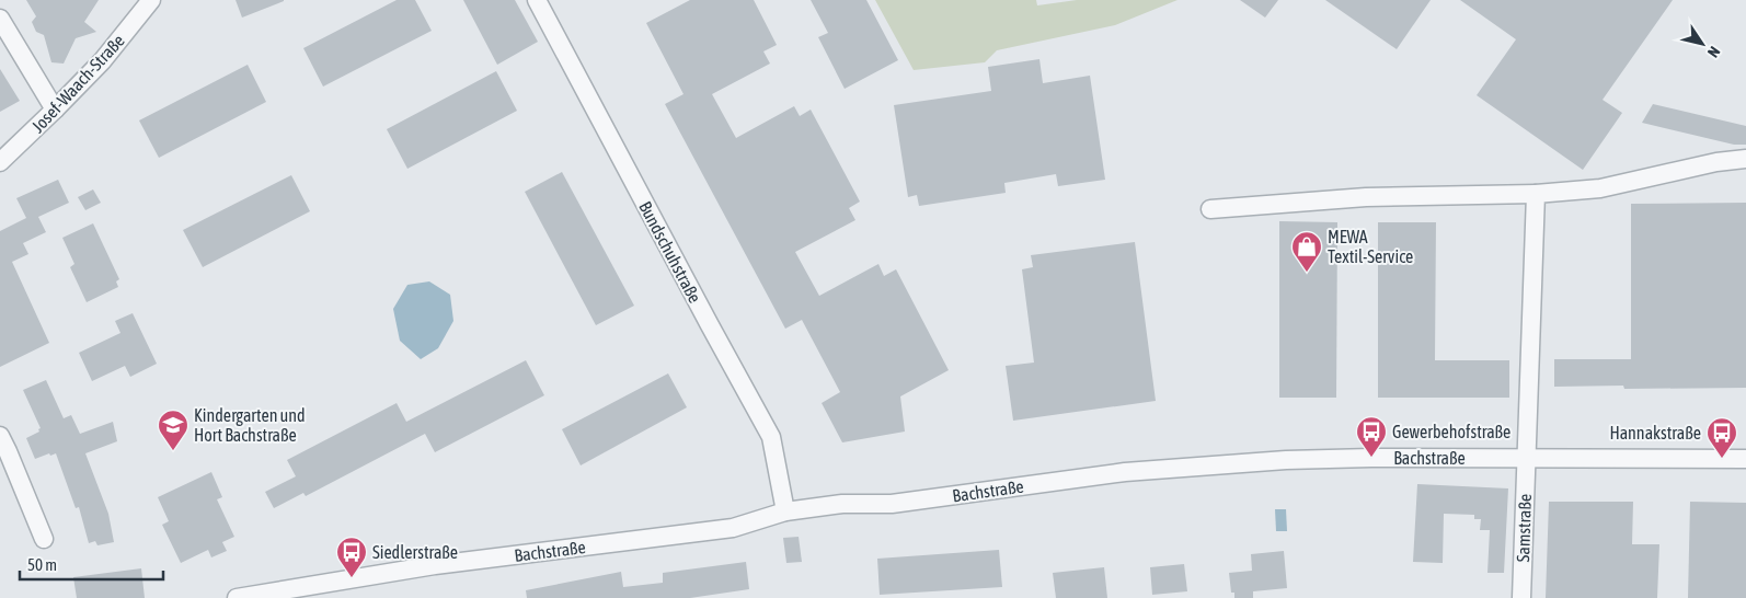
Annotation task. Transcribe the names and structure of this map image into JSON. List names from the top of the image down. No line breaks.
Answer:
{"streets":{"street":["Josef-Waach-Straße","Bundschuhstraße","Bachstraße","Samstraße"]},"crossings":[["Bundschuhstraße","Bachstraße"],["Bachstraße","Samstraße"]],"places":{"shop":["MEWA Textil-Service"],"school or university":["Kindergarten und Hort Bachstraße"],"bus stop":["Gewerbehofstraße","Hannakstraße","Siedlerstraße"]},"scale_bar":"50 m","north":"bottom right"}
